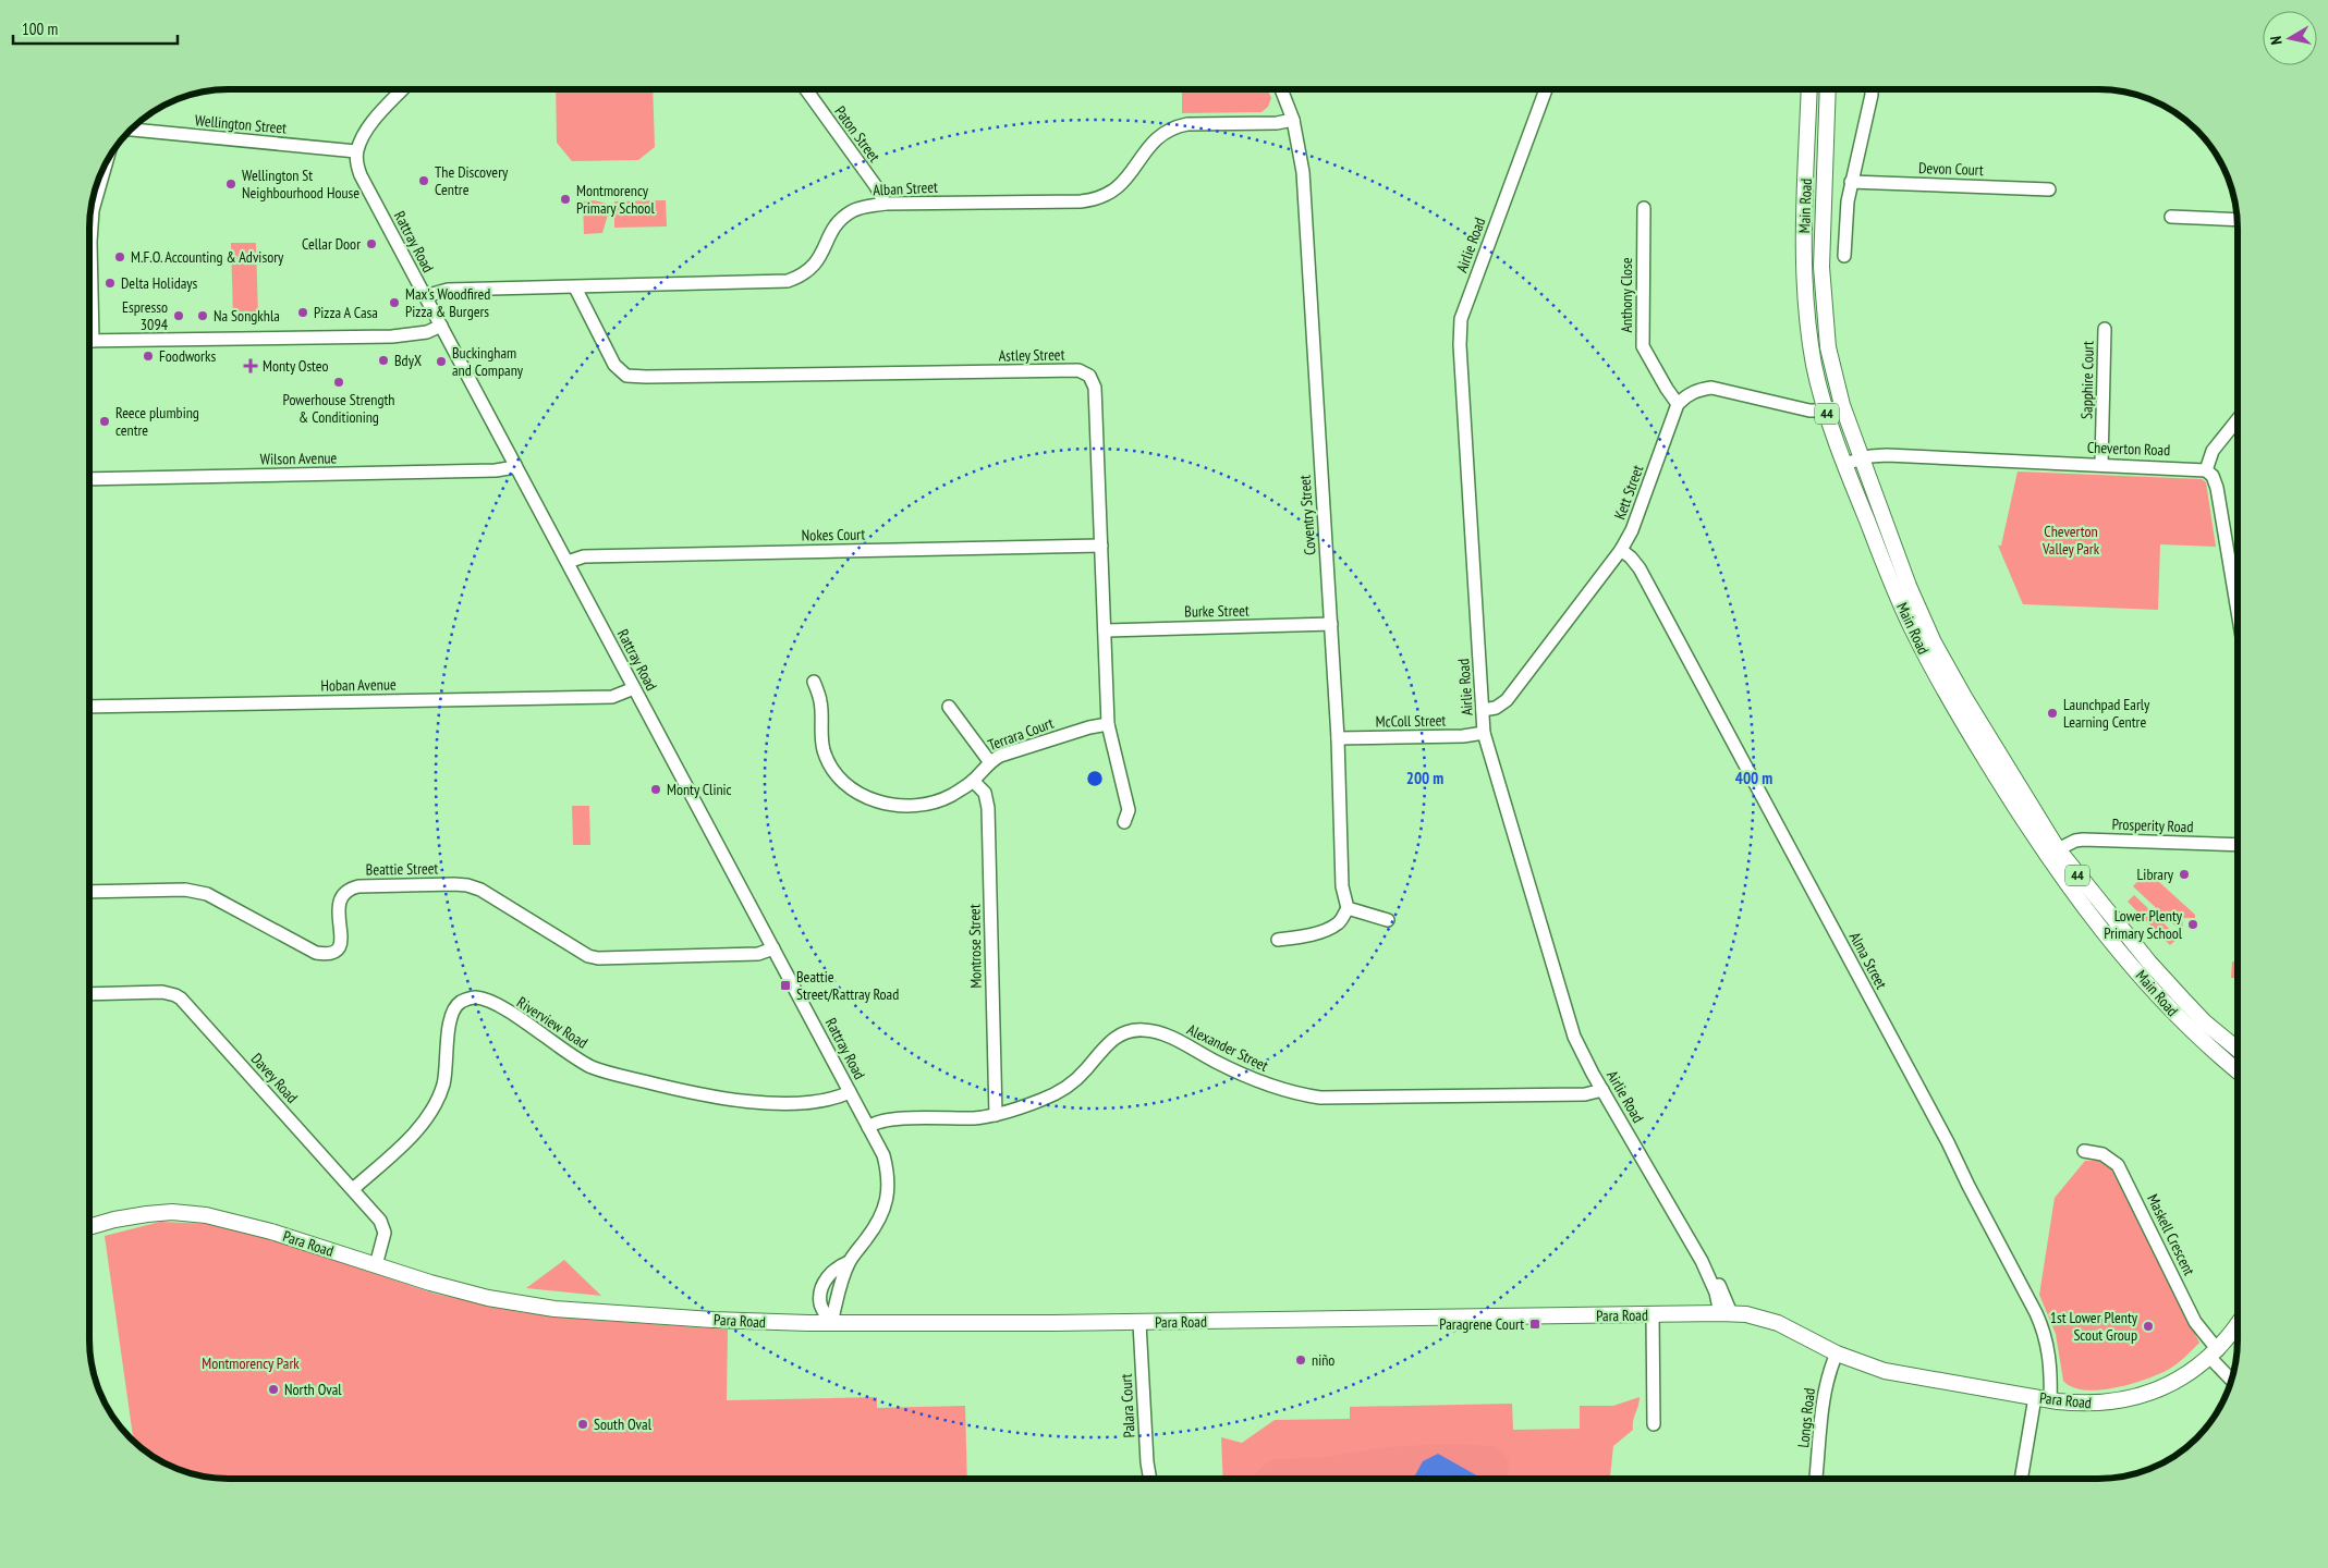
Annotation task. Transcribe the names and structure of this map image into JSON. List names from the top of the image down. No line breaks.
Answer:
{"streets":{"main road":["Main Road","44","Para Road"],"street":["Wellington Street","Paton Street","Devon Court","Alban Street","Rattray Road","Airlie Road","Anthony Close","Astley Street","Sapphire Court","Cheverton Road","Wilson Avenue","Kett Street","Coventry Street","Nokes Court","Burke Street","Hoban Avenue","McColl Street","Terrara Court","Prosperity Road","Beattie Street","Montrose Street","Alma Street","Riverview Road","Alexander Street","Davey Road","Maskell Crescent","Palara Court","Longs Road"]},"crossings":[["Wellington Street","Rattray Road"],["Paton Street","Alban Street"],["Alban Street","Rattray Road"],["Alban Street","Astley Street"],["Alban Street","Coventry Street"],["Main Road","Cheverton Road"],["Main Road","Prosperity Road"],["Rattray Road","Wilson Avenue"],["Rattray Road","Nokes Court"],["Rattray Road","Hoban Avenue"],["Rattray Road","Beattie Street"],["Rattray Road","Riverview Road"],["Rattray Road","Alexander Street"],["Rattray Road","Para Road"],["Airlie Road","Kett Street"],["Airlie Road","McColl Street"],["Airlie Road","Alexander Street"],["Airlie Road","Para Road"],["Anthony Close","Kett Street"],["Astley Street","Nokes Court"],["Astley Street","Burke Street"],["Astley Street","Terrara Court"],["Sapphire Court","Cheverton Road"],["Kett Street","Alma Street"],["Coventry Street","Burke Street"],["Coventry Street","McColl Street"],["Terrara Court","Montrose Street"],["Montrose Street","Alexander Street"],["Alma Street","Para Road"],["Riverview Road","Davey Road"],["Davey Road","Para Road"],["Maskell Crescent","Para Road"],["Para Road","Palara Court"],["Para Road","Longs Road"]],"parks":["Cheverton Valley Park","Montmorency Park"],"places":{"other":["The Discovery Centre","Wellington St Neighbourhood House","Montmorency Primary School","Cellar Door","M.F.O. Accounting & Advisory","Delta Holidays","Max's Woodfired Pizza & Burgers","Pizza A Casa","Espresso 3094","Na Songkhla","Foodworks","BdyX","Buckingham and Company","Powerhouse Strength & Conditioning","Reece plumbing centre","Launchpad Early Learning Centre","Monty Clinic","Library","Lower Plenty Primary School","1st Lower Plenty Scout Group","niño","North Oval","South Oval"],"health":["Monty Osteo"],"transit":["Beattie Street/Rattray Road","Paragrene Court"]},"scale_bar":"100 m","north":"left","rings":["200 m","400 m"]}
